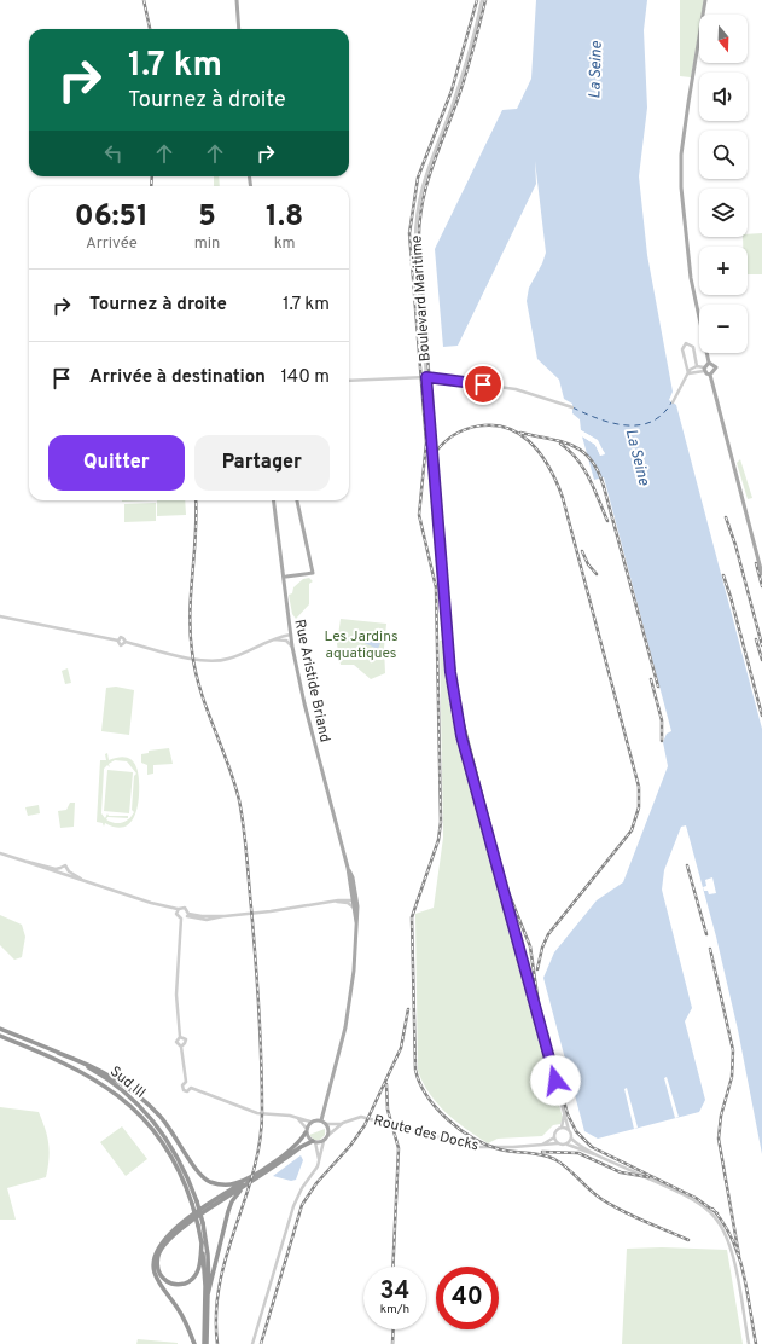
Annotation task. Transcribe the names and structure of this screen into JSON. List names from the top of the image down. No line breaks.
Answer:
{"streets":{"highway":["Sud III"],"main road":["Rue Aristide Briand"],"street":["Boulevard Maritime","Route des Docks"]},"crossings":[["Boulevard Maritime","Route des Docks"]],"water":["La Seine"],"parks":["Les Jardins aquatiques"],"north":"bottom","page":{"map_buttons":["+","−"],"turn":["1.7 km","Tournez à droite"],"eta":["06:51","Arrivée","5","min","1.8","km"],"list":[{"name":"Tournez à droite","value":"1.7 km"},{"name":"Arrivée à destination","value":"140 m"}],"buttons":["Quitter","Partager"],"speed":"34 km/h","limit":"40"}}
